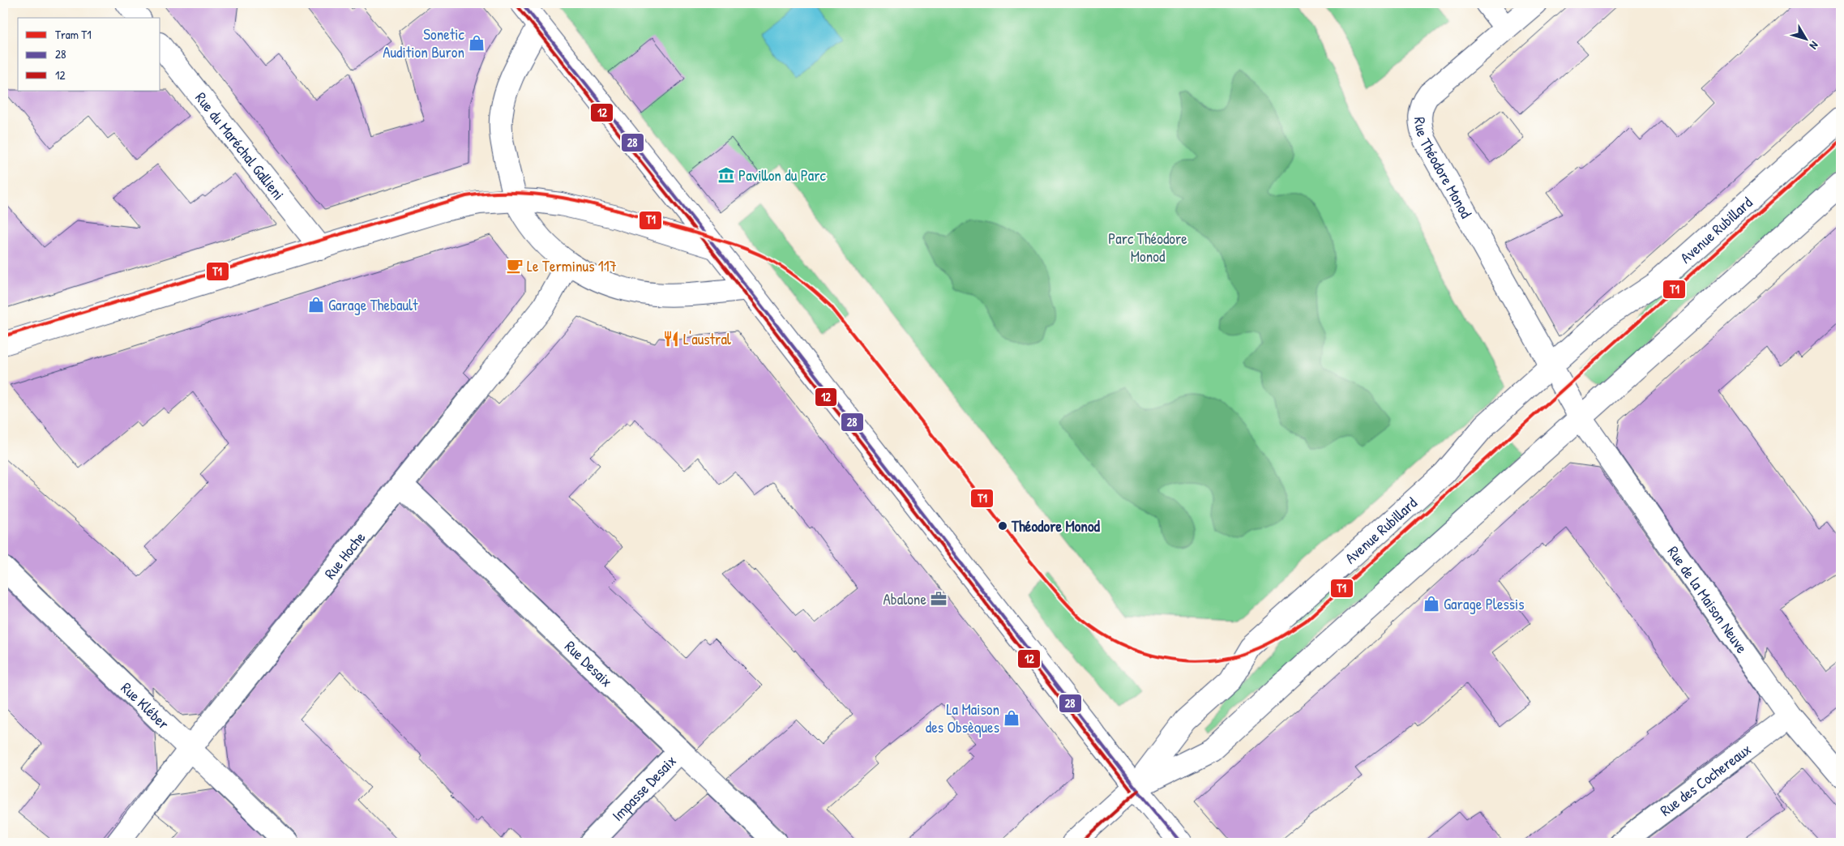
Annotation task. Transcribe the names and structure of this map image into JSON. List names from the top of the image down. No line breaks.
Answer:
{"streets":{"street":["Rue du Maréchal Gallieni","Rue Théodore Monod","Avenue Rubillard","Rue Hoche","Rue de la Maison Neuve","Rue Desaix","Rue Kléber","Rue des Cochereaux","Impasse Desaix"]},"crossings":[["Rue Théodore Monod","Avenue Rubillard"],["Avenue Rubillard","Rue de la Maison Neuve"],["Rue Hoche","Rue Desaix"],["Rue Hoche","Rue Kléber"],["Rue de la Maison Neuve","Rue des Cochereaux"],["Rue Desaix","Impasse Desaix"]],"parks":["Parc Théodore Monod"],"places":{"shop":["Sonetic Audition Buron","Garage Thebault","Garage Plessis","La Maison des Obsèques"],"museum":["Pavillon du Parc"],"cafe":["Le Terminus 117"],"restaurant":["L'austral"],"other":["Théodore Monod"],"office":["Abalone"]},"lines":["transit line 28","transit line 12","tram line T1"],"legend":["Tram T1","28","12"],"north":"bottom right"}
